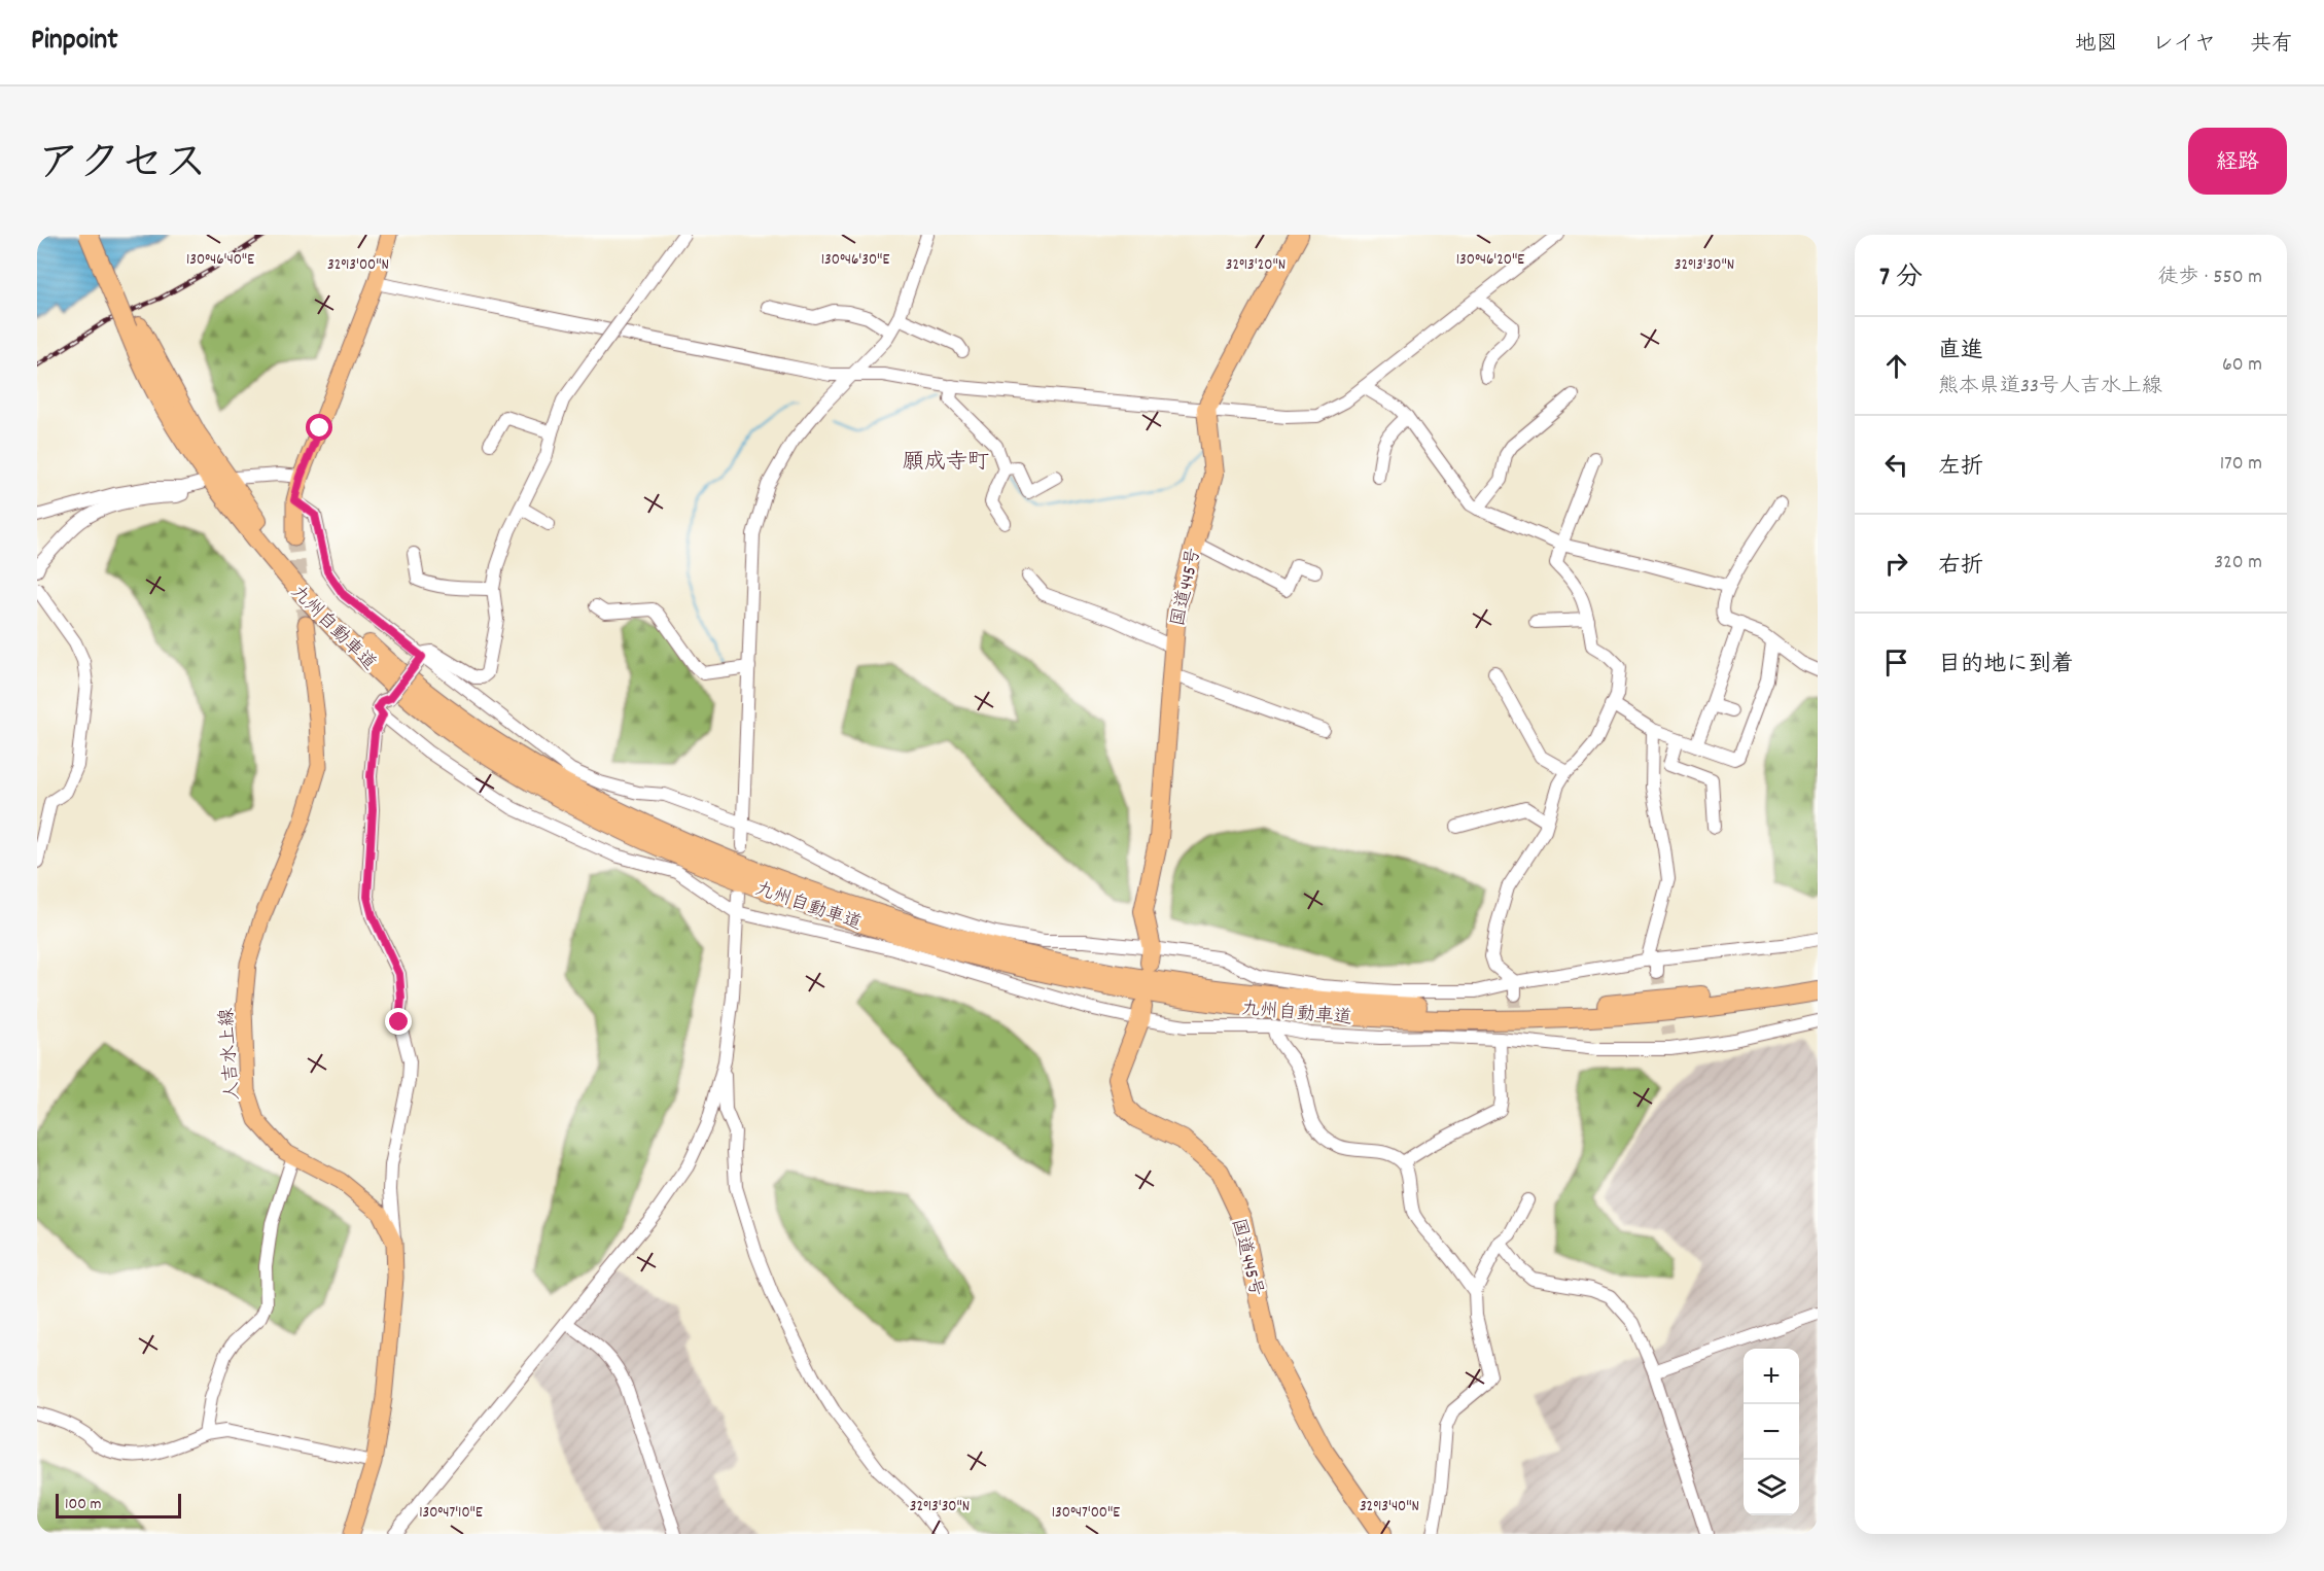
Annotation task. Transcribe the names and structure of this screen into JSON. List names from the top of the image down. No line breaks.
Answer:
{"streets":{"highway":["国道445号","九州自動車道"],"main road":["人吉水上線"]},"districts":["願成寺町"],"scale_bar":"100 m","page":{"header":"Pinpoint","nav":["地図","レイヤ","共有"],"title":"アクセス","buttons":"経路","heading":["7 分","徒歩 · 550 m"],"list":[["直進","熊本県道33号人吉水上線","60 m"],["左折","170 m"],["右折","320 m"],"目的地に到着"],"map_buttons":["+","−"],"scale":"100 m"},"coordinates":["130°46'40\"E","130°46'30\"E","130°46'20\"E","32°13'00\"N","32°13'20\"N","32°13'30\"N","32°13'40\"N","130°47'10\"E","130°47'00\"E"]}
